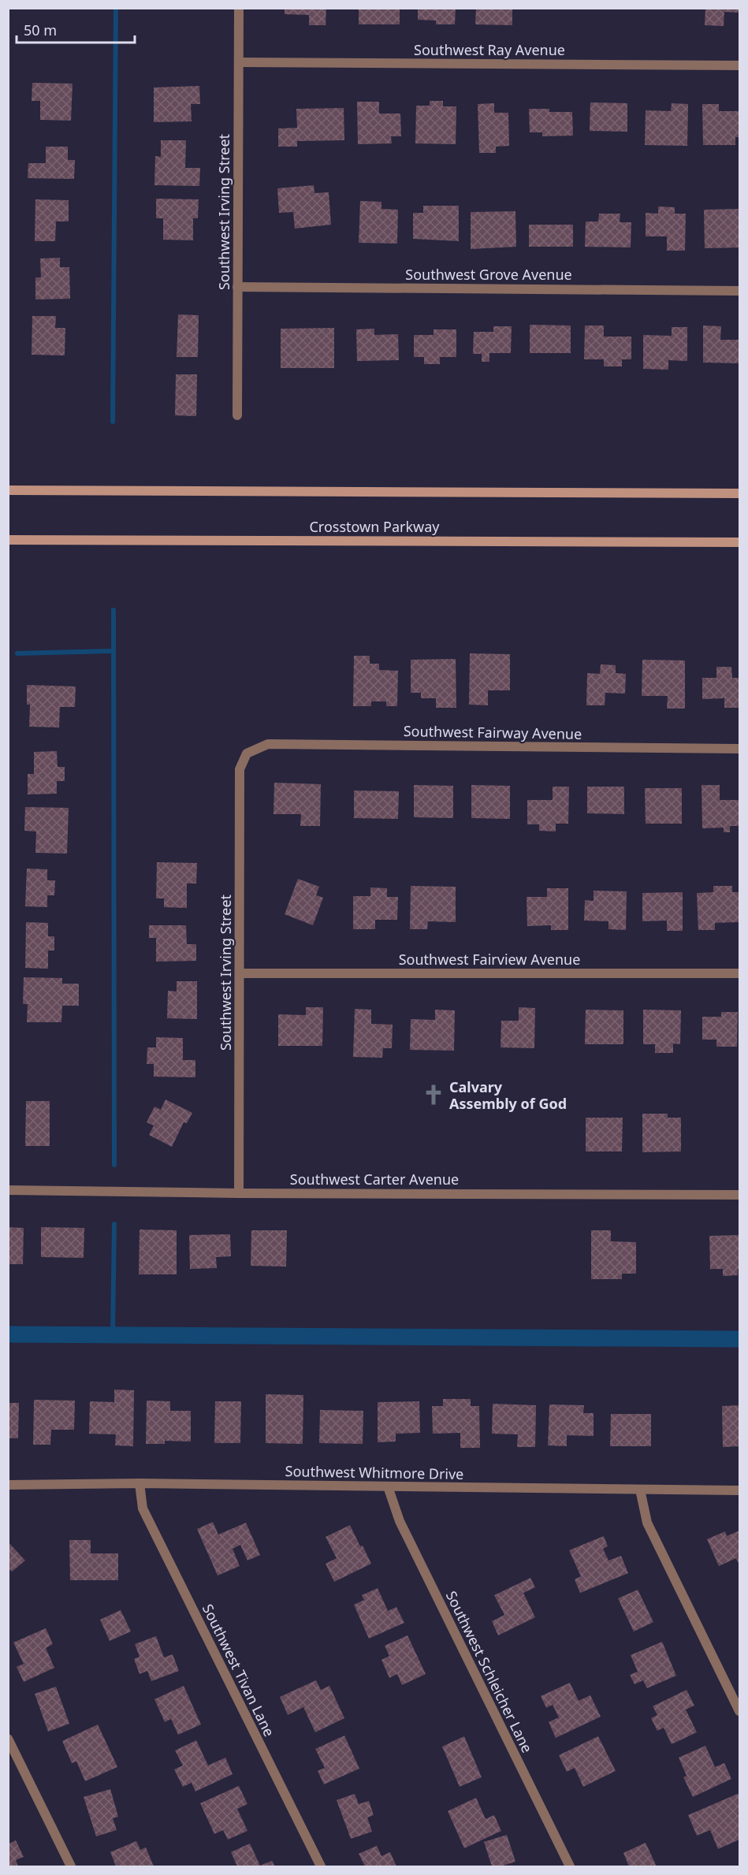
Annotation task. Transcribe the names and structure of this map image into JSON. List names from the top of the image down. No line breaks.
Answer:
{"streets":{"main road":["Crosstown Parkway"],"street":["Southwest Ray Avenue","Southwest Irving Street","Southwest Grove Avenue","Southwest Fairway Avenue","Southwest Fairview Avenue","Southwest Carter Avenue","Southwest Whitmore Drive","Southwest Tivan Lane","Southwest Schleicher Lane"]},"crossings":[["Southwest Ray Avenue","Southwest Irving Street"],["Southwest Irving Street","Southwest Grove Avenue"],["Southwest Irving Street","Southwest Fairway Avenue"],["Southwest Irving Street","Southwest Fairview Avenue"],["Southwest Irving Street","Southwest Carter Avenue"],["Southwest Whitmore Drive","Southwest Tivan Lane"],["Southwest Whitmore Drive","Southwest Schleicher Lane"]],"places":{"church":["Calvary Assembly of God"]},"scale_bar":"50 m"}
